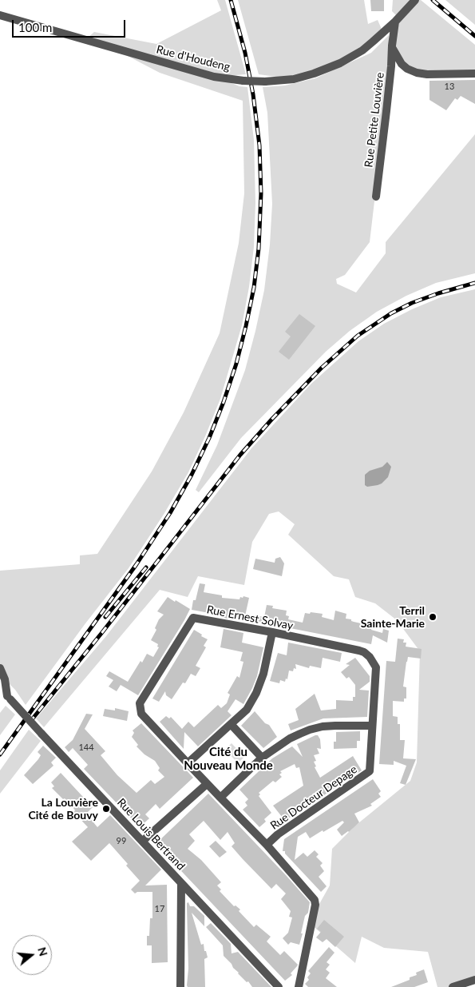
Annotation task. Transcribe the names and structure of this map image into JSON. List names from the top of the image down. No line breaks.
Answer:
{"streets":{"street":["Rue d'Houdeng","Rue Petite Louvière","Rue Ernest Solvay","Rue Docteur Depage","Rue Louis Bertrand"]},"crossings":[["Rue d'Houdeng","Rue Petite Louvière"],["Rue Ernest Solvay","Rue Docteur Depage"]],"districts":["Cité du Nouveau Monde"],"places":["Terril Sainte-Marie","La Louvière Cité de Bouvy"],"house_numbers":["13","144","99","17"],"scale_bar":"100 m","north":"right"}
